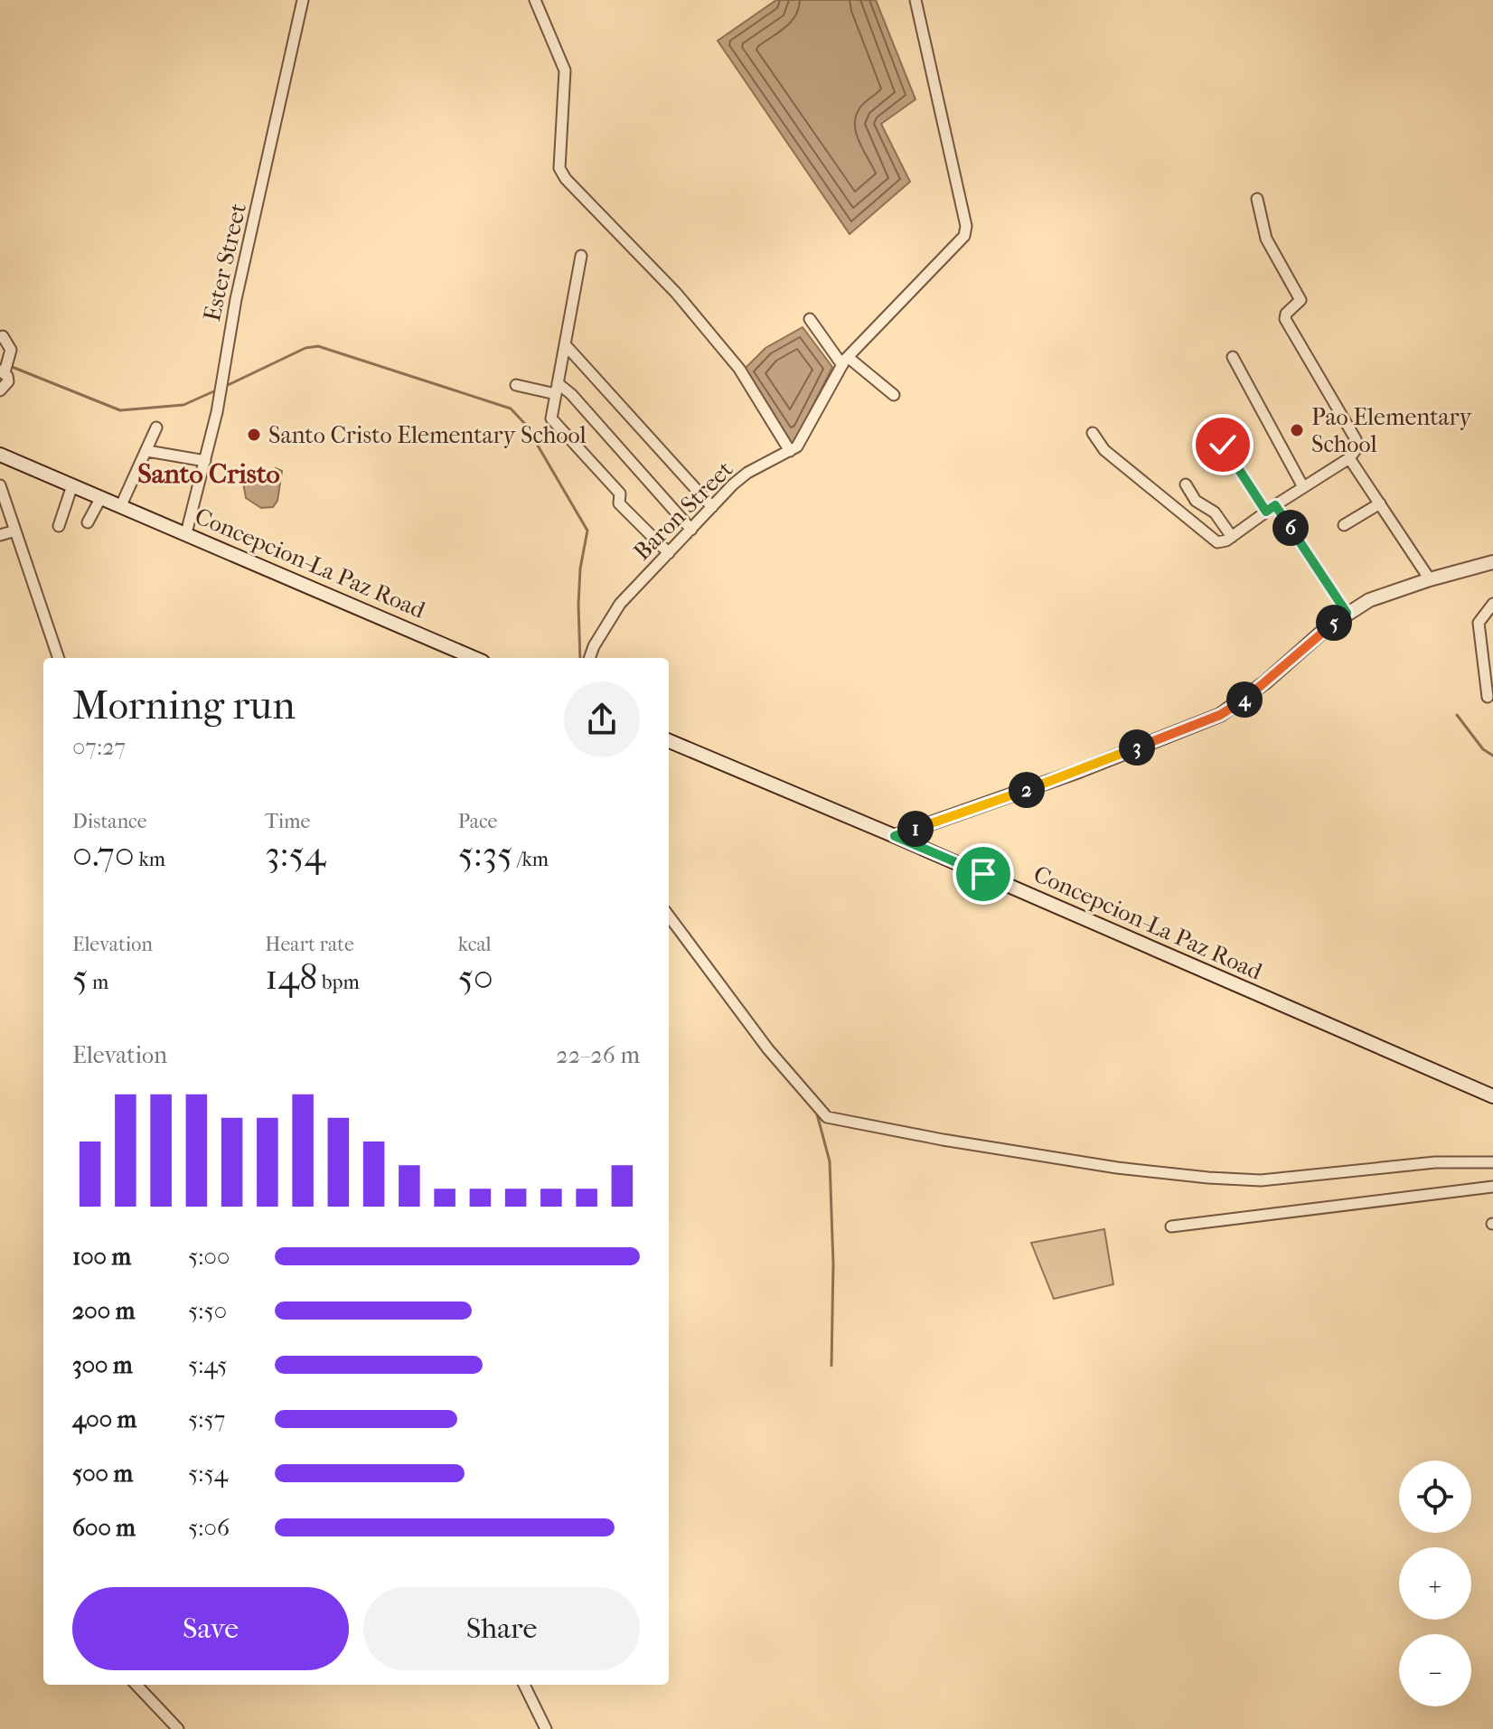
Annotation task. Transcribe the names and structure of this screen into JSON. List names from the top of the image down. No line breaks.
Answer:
{"streets":{"main road":["Concepcion-La Paz Road"],"street":["Ester Street","Baron Street"]},"crossings":[["Ester Street","Concepcion-La Paz Road"]],"districts":["Santo Cristo"],"places":["Pao Elementary School","Santo Cristo Elementary School"],"page":{"pins":["6","5","4","3","2","1"],"heading":["Morning run","07:27"],"stats":[["Distance","0.70 km"],["Time","3:54"],["Pace","5:35 /km"],["Elevation","5 m"],["Heart rate","148 bpm"],["kcal","50"]],"chart":["Elevation","22–26 m"],"list":[{"name":"100 m","note":"5:00"},{"name":"200 m","note":"5:50"},{"name":"300 m","note":"5:45"},{"name":"400 m","note":"5:57"},{"name":"500 m","note":"5:54"},{"name":"600 m","note":"5:06"}],"map_buttons":["+","−"],"buttons":["Save","Share"]}}
